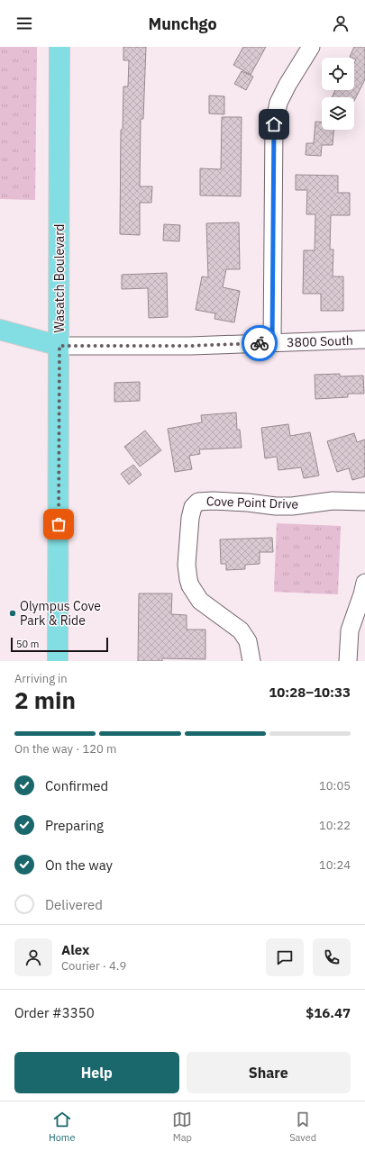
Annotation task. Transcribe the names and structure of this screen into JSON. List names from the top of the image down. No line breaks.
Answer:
{"streets":{"main road":["Wasatch Boulevard"],"street":["3800 South","Cove Point Drive"]},"crossings":[["Wasatch Boulevard","3800 South"]],"places":["Olympus Cove Park & Ride"],"scale_bar":"50 m","page":{"header":"Munchgo","scale":"50 m","heading":["2 min","Arriving in","10:28–10:33"],"panel":["Alex","Courier · 4.9","Order #3350","$16.47"],"bar":"On the way · 120 m","list":[["Confirmed","10:05"],["Preparing","10:22"],["On the way","10:24"],"Delivered"],"buttons":["Help","Share"],"tabs":["Home","Map","Saved"]}}
